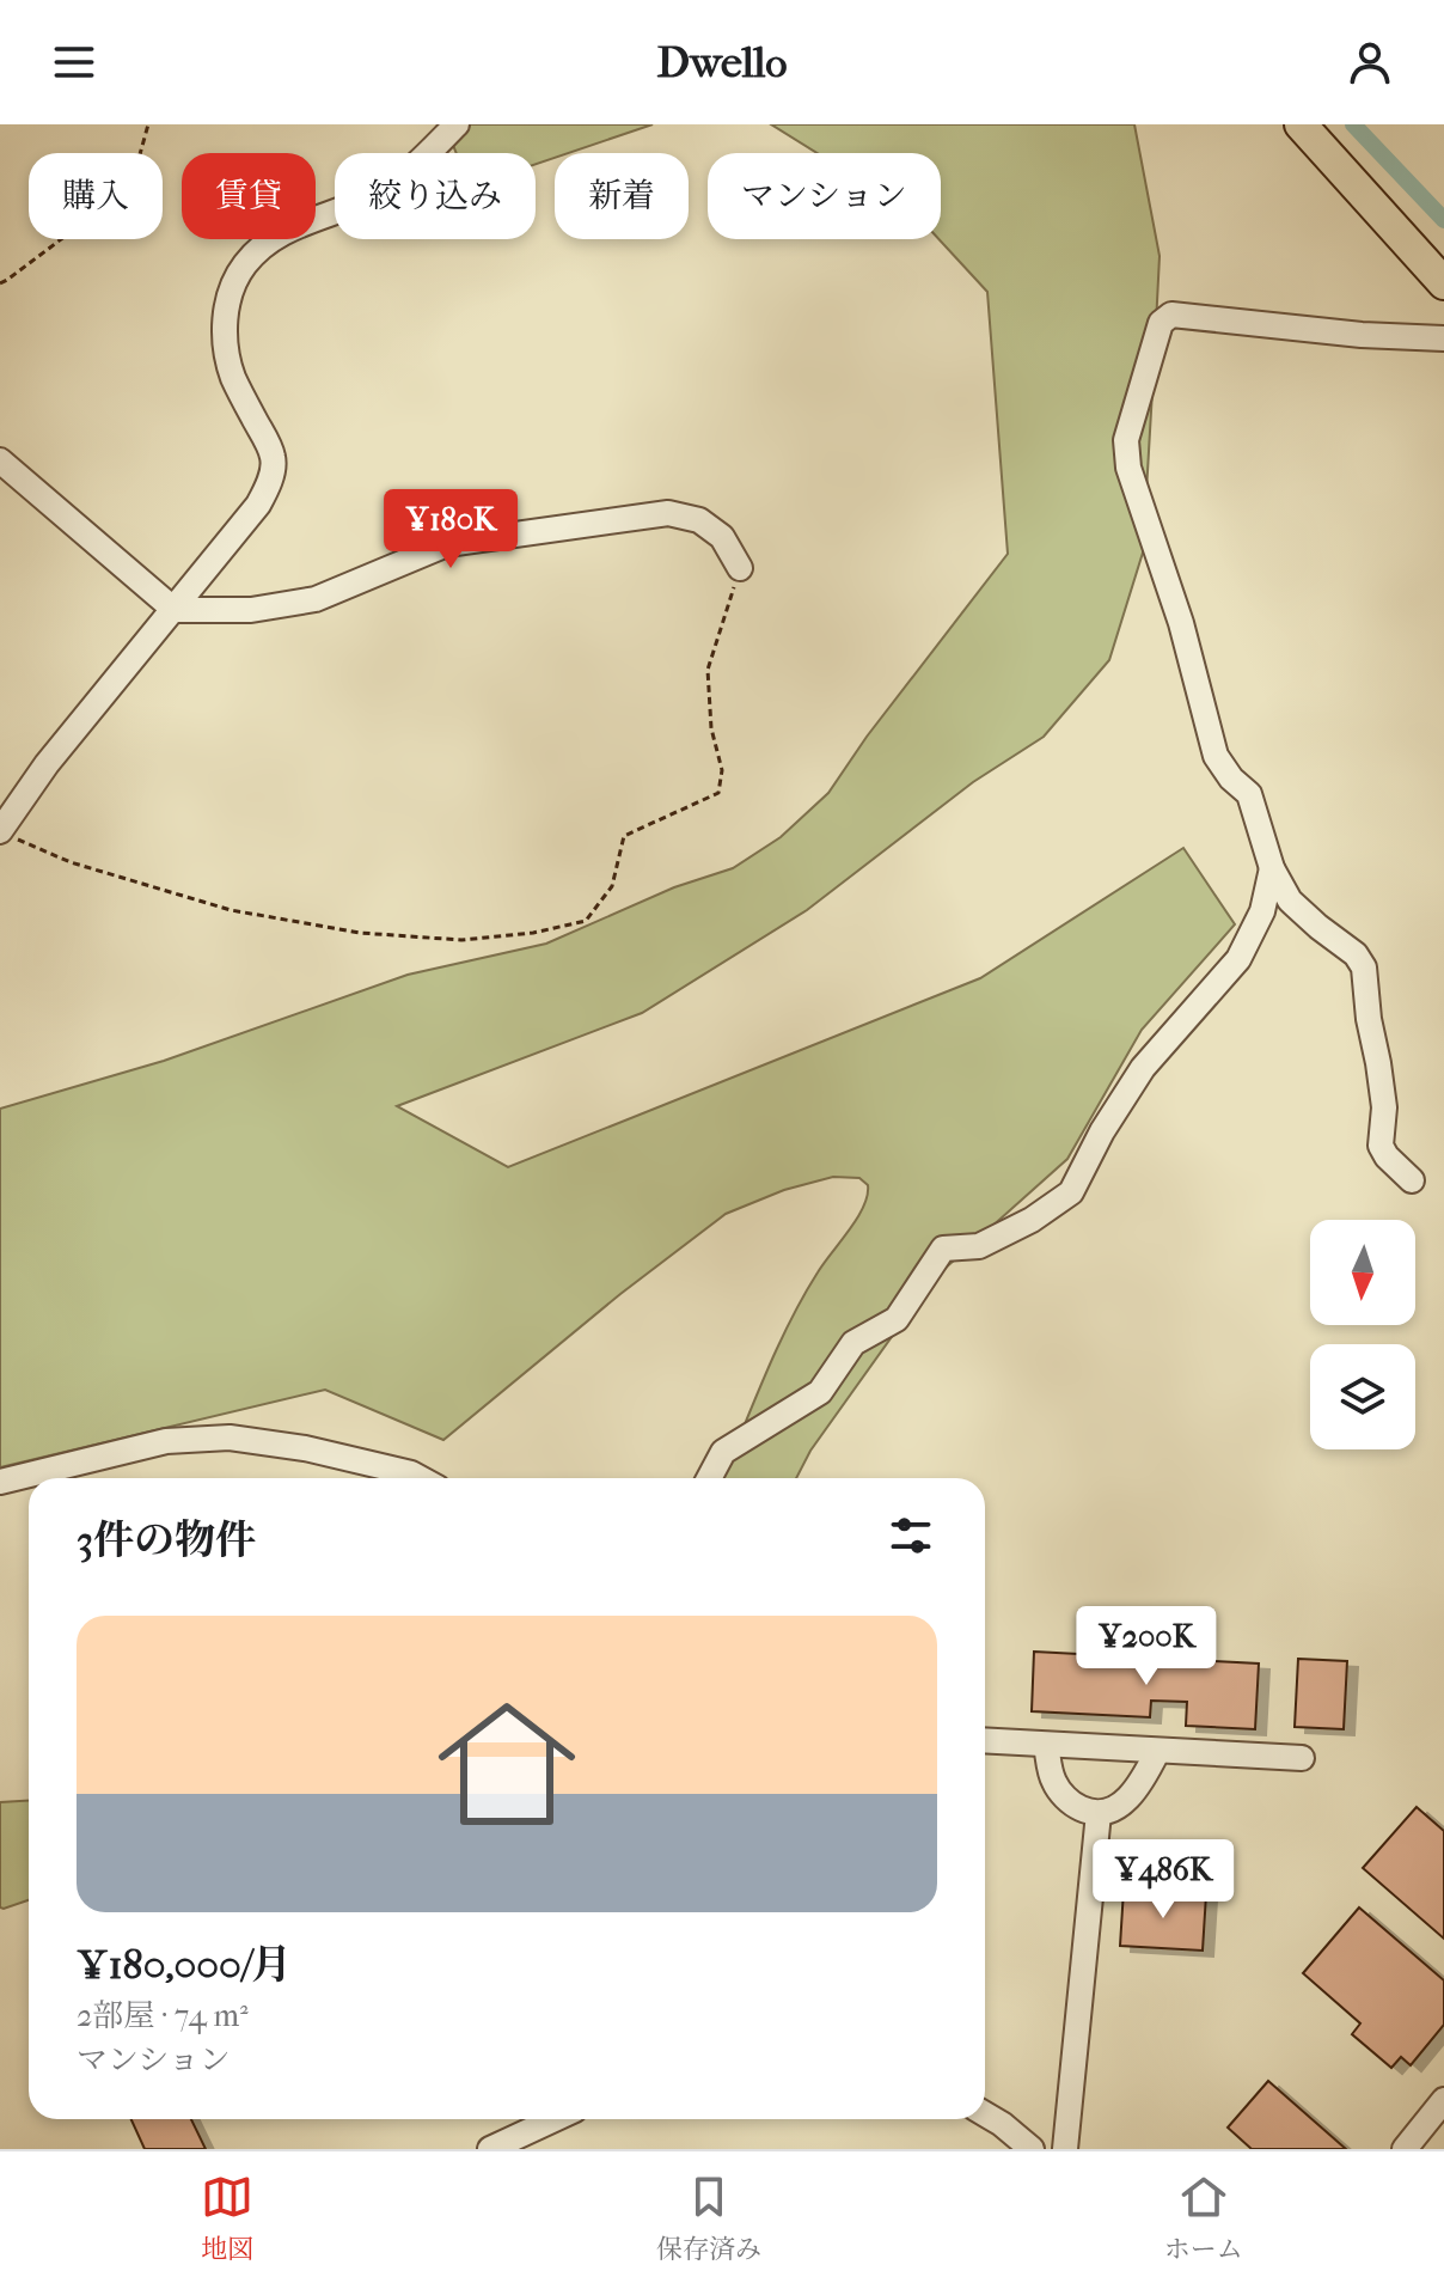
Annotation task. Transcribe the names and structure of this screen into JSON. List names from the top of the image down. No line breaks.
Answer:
{"north":"bottom","page":{"header":"Dwello","chip":["購入","賃貸","絞り込み","新着","マンション"],"price":["¥180K","¥200K","¥486K"],"heading":"3件の物件","list":[{"name":"¥180,000/月","note":"2部屋 · 74 m² · マンション"}],"tabs":["地図","保存済み","ホーム"]}}
